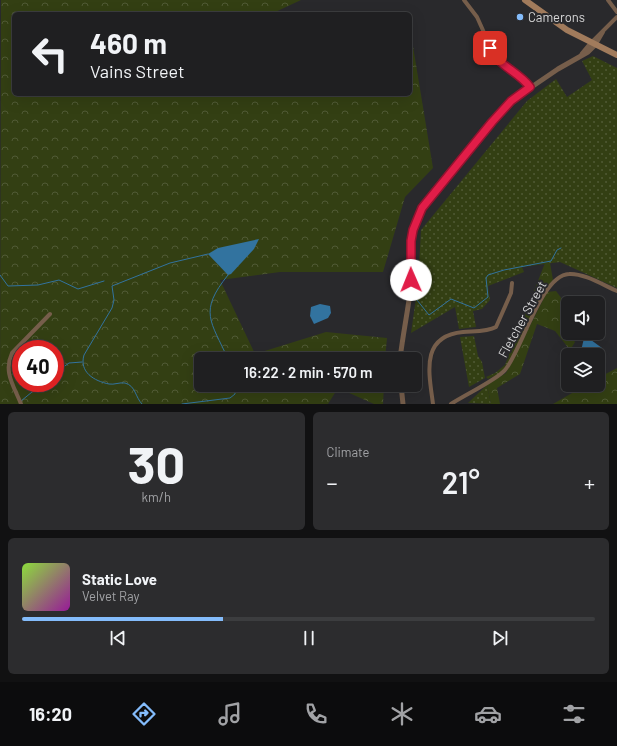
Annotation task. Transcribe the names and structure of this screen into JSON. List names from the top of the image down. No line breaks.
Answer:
{"streets":{"street":["Fletcher Street"]},"places":["Camerons"],"page":{"turn":["460 m","Vains Street"],"limit":"40","trip":"16:22 · 2 min · 570 m","tile":[["30","km/h"],"Climate"],"heat":["−","21°","+"],"song":["Static Love","Velvet Ray"],"tabs":"16:20"}}
